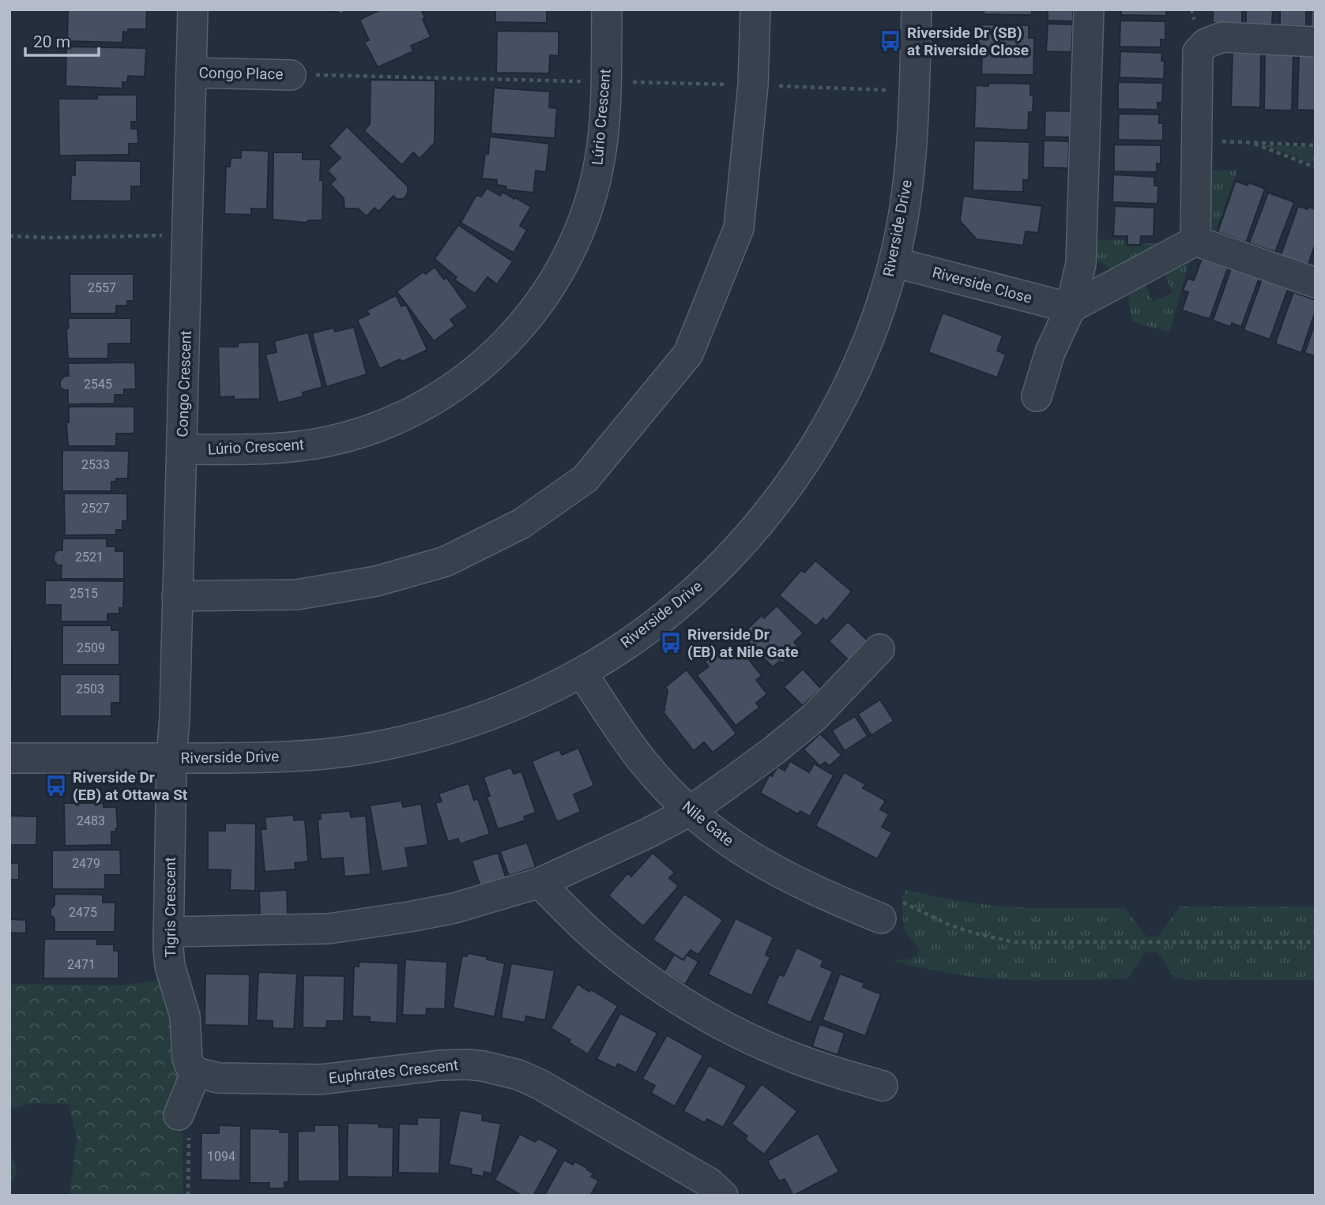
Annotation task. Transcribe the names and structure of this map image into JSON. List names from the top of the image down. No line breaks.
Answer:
{"streets":{"street":["Congo Place","Lúrio Crescent","Riverside Drive","Riverside Close","Congo Crescent","Nile Gate","Tigris Crescent","Euphrates Crescent"]},"crossings":[["Congo Place","Congo Crescent"],["Lúrio Crescent","Congo Crescent"],["Riverside Drive","Riverside Close"],["Riverside Drive","Congo Crescent"],["Riverside Drive","Nile Gate"],["Riverside Drive","Tigris Crescent"],["Congo Crescent","Tigris Crescent"],["Tigris Crescent","Euphrates Crescent"]],"places":{"bus stop":["Riverside Dr (SB) at Riverside Close","Riverside Dr (EB) at Nile Gate","Riverside Dr (EB) at Ottawa St"]},"house_numbers":["2557","2545","2533","2527","2521","2515","2509","2503","2483","2479","2475","2471","1094"],"scale_bar":"20 m"}
